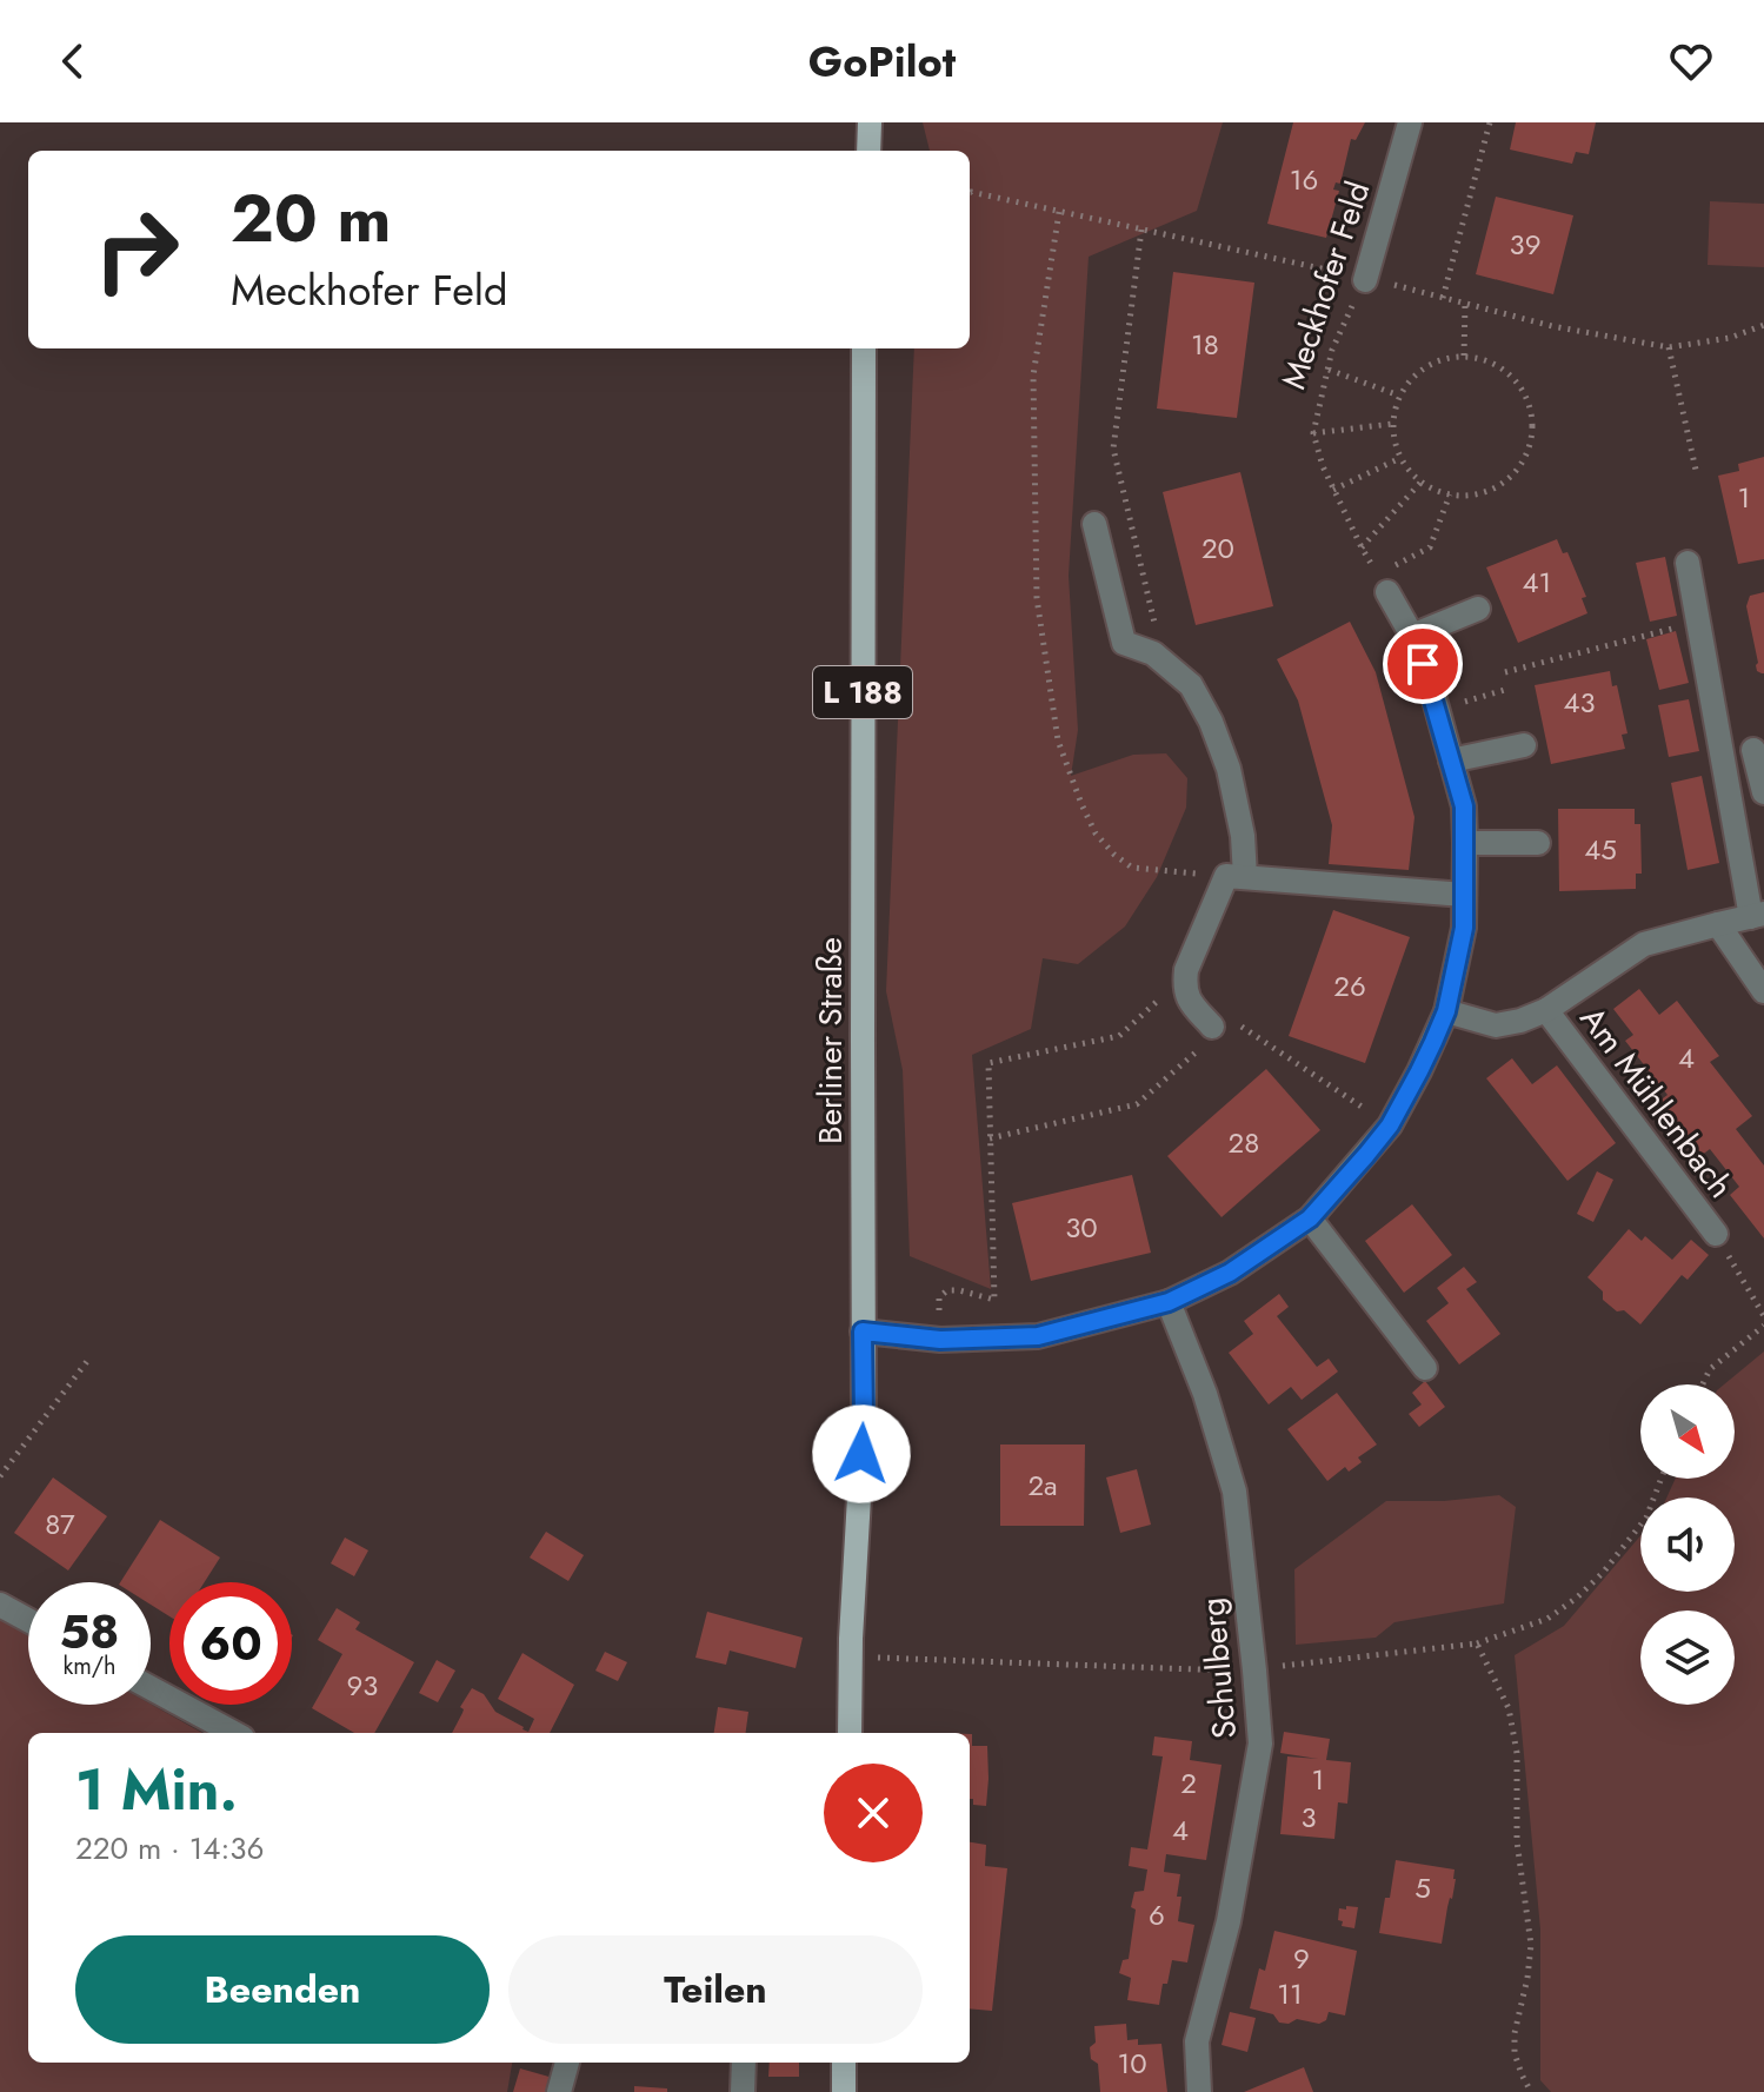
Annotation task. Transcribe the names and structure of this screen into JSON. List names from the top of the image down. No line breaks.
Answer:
{"streets":{"main road":["L 188","Berliner Straße"],"street":["Meckhofer Feld","Am Mühlenbach","Schulberg"]},"house_numbers":["16","39","18","1","20","41","43","45","26","4","28","30","2a","87","93","1","2","3","4","5","6","9","11","10"],"north":"bottom right","page":{"header":"GoPilot","turn":["20 m","Meckhofer Feld"],"speed":"58 km/h","limit":"60","heading":["1 Min.","220 m · 14:36"],"buttons":["Beenden","Teilen"]}}
